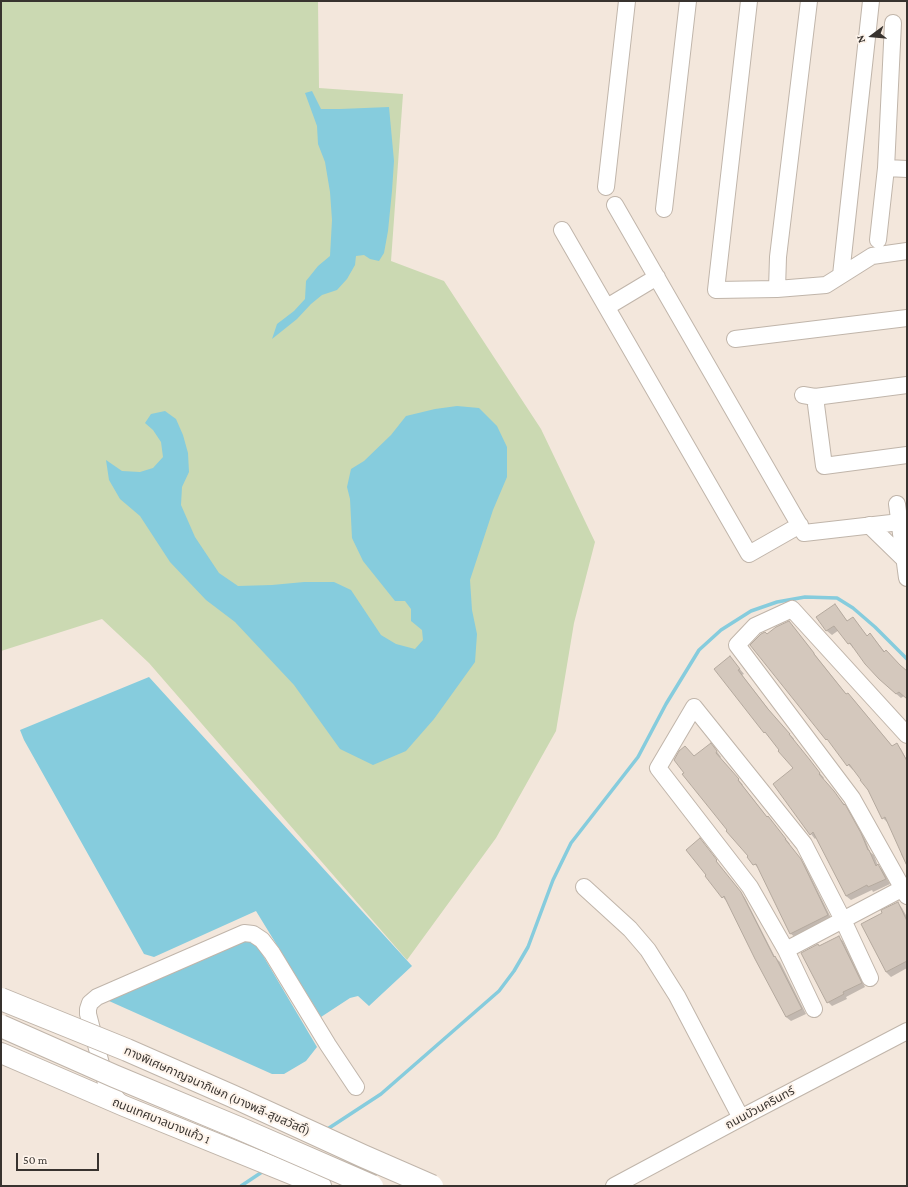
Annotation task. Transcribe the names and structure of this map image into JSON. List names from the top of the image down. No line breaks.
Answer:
{"streets":{"highway":["ทางพิเศษกาญจนาภิเษก (บางพลี-สุขสวัสดิ์)"],"main road":["ถนนเทศบาลบางแก้ว 1"],"street":["ถนนบัวนครินทร์"]},"scale_bar":"50 m","north":"left"}
